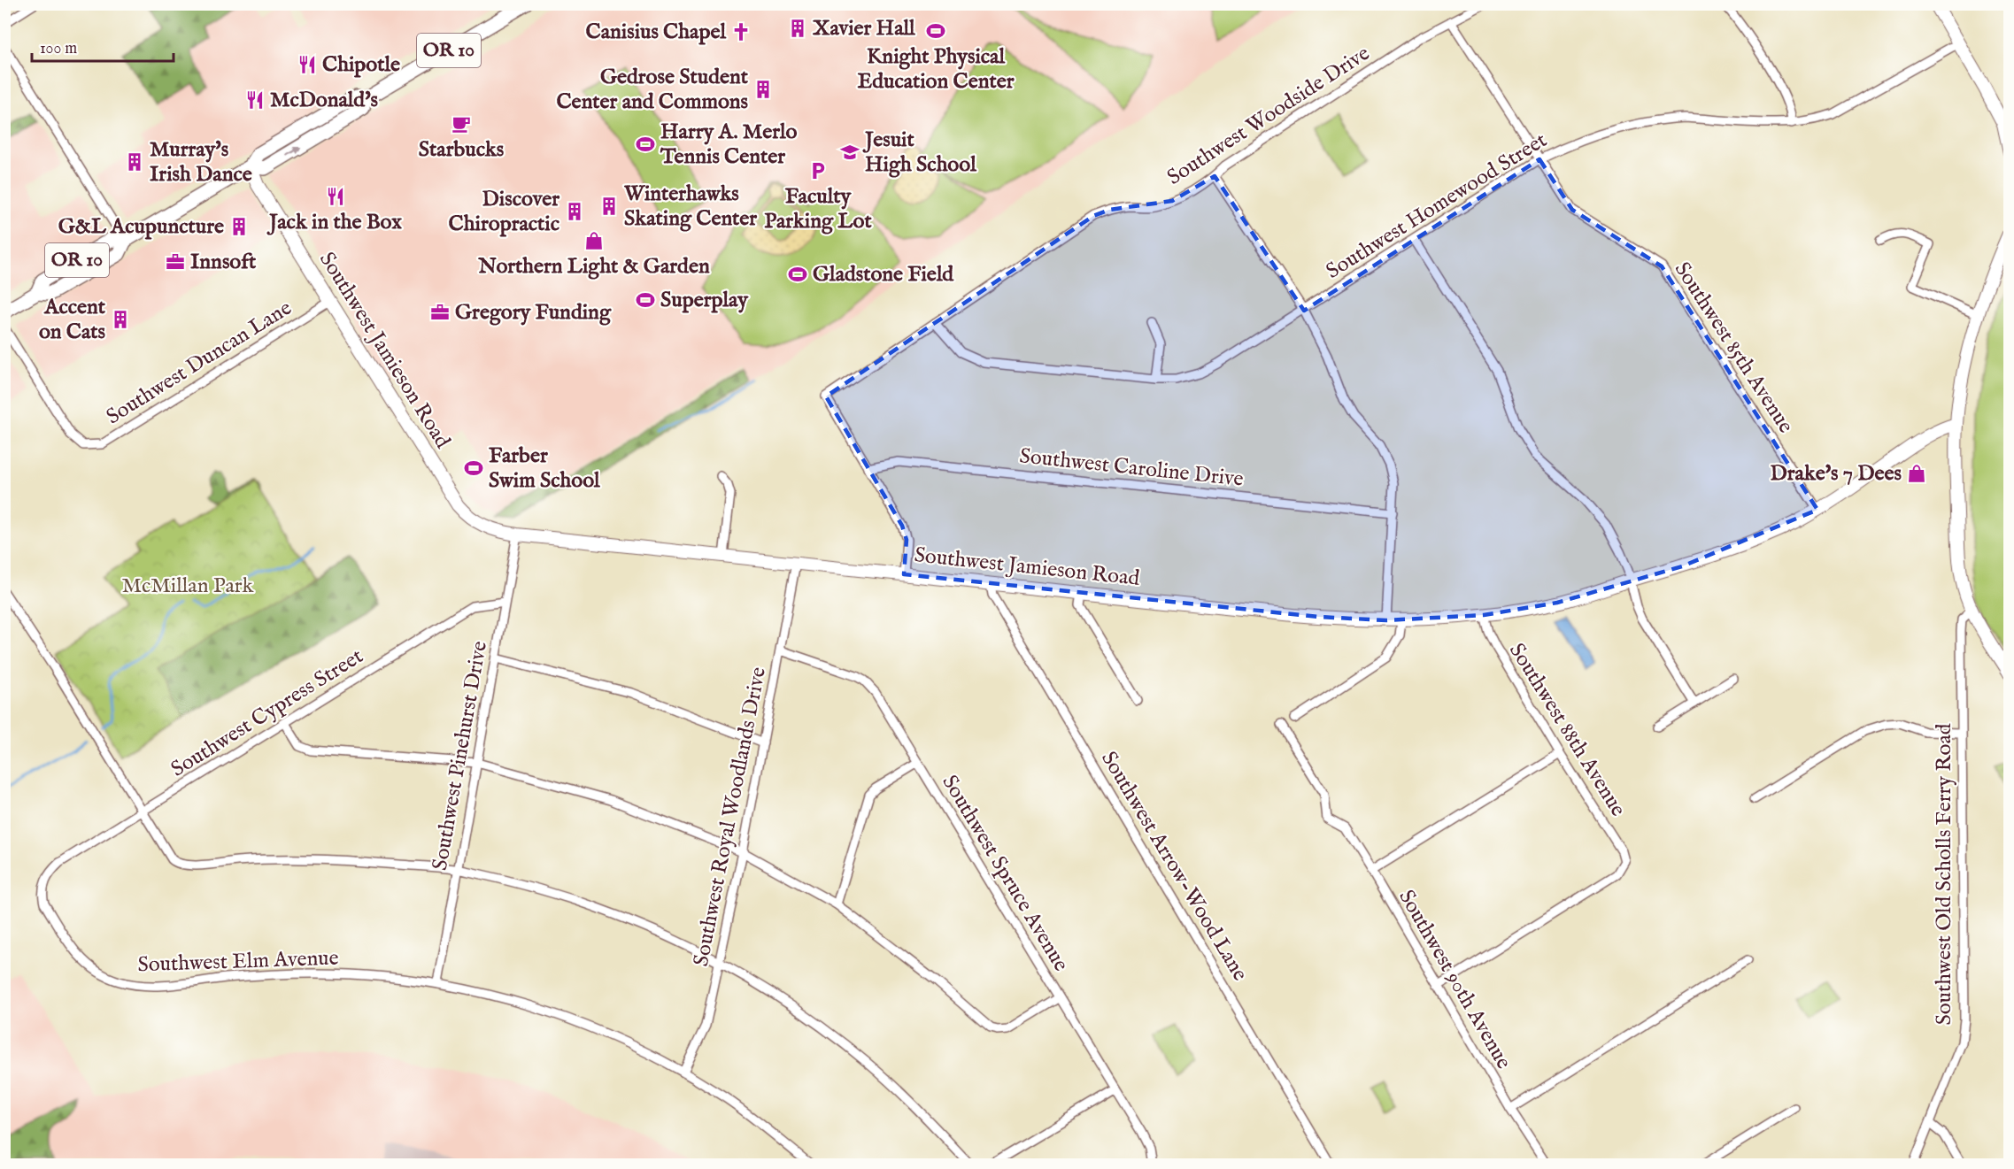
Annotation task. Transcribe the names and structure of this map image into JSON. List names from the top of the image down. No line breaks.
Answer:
{"streets":{"main road":["OR 10"],"street":["Southwest Woodside Drive","Southwest Homewood Street","Southwest 85th Avenue","Southwest Jamieson Road","Southwest Duncan Lane","Southwest Caroline Drive","Southwest Cypress Street","Southwest 88th Avenue","Southwest Pinehurst Drive","Southwest Royal Woodlands Drive","Southwest Arrow-Wood Lane","Southwest Spruce Avenue","Southwest Old Scholls Ferry Road","Southwest Elm Avenue","Southwest 90th Avenue"]},"crossings":[["OR 10","Southwest Jamieson Road"],["Southwest Woodside Drive","Southwest Homewood Street"],["Southwest Woodside Drive","Southwest 85th Avenue"],["Southwest Woodside Drive","Southwest Caroline Drive"],["Southwest Homewood Street","Southwest 85th Avenue"],["Southwest 85th Avenue","Southwest Jamieson Road"],["Southwest Jamieson Road","Southwest Duncan Lane"],["Southwest Jamieson Road","Southwest 88th Avenue"],["Southwest Jamieson Road","Southwest Pinehurst Drive"],["Southwest Jamieson Road","Southwest Royal Woodlands Drive"],["Southwest Jamieson Road","Southwest Arrow-Wood Lane"],["Southwest Cypress Street","Southwest Pinehurst Drive"],["Southwest Cypress Street","Southwest Elm Avenue"],["Southwest 88th Avenue","Southwest 90th Avenue"],["Southwest Pinehurst Drive","Southwest Elm Avenue"],["Southwest Royal Woodlands Drive","Southwest Spruce Avenue"],["Southwest Royal Woodlands Drive","Southwest Elm Avenue"]],"parks":["McMillan Park"],"places":{"building":["Xavier Hall","Gedrose Student Center and Commons","Murray's Irish Dance","Winterhawks Skating Center","Discover Chiropractic","G&L Acupuncture","Accent on Cats"],"sports":["Knight Physical Education Center","Harry A. Merlo Tennis Center","Gladstone Field","Superplay","Farber Swim School"],"church":["Canisius Chapel"],"restaurant":["Chipotle","McDonald's","Jack in the Box"],"cafe":["Starbucks"],"school or university":["Jesuit High School"],"parking":["Faculty Parking Lot"],"shop":["Northern Light & Garden","Drake's 7 Dees"],"office":["Innsoft","Gregory Funding"]},"scale_bar":"100 m"}
